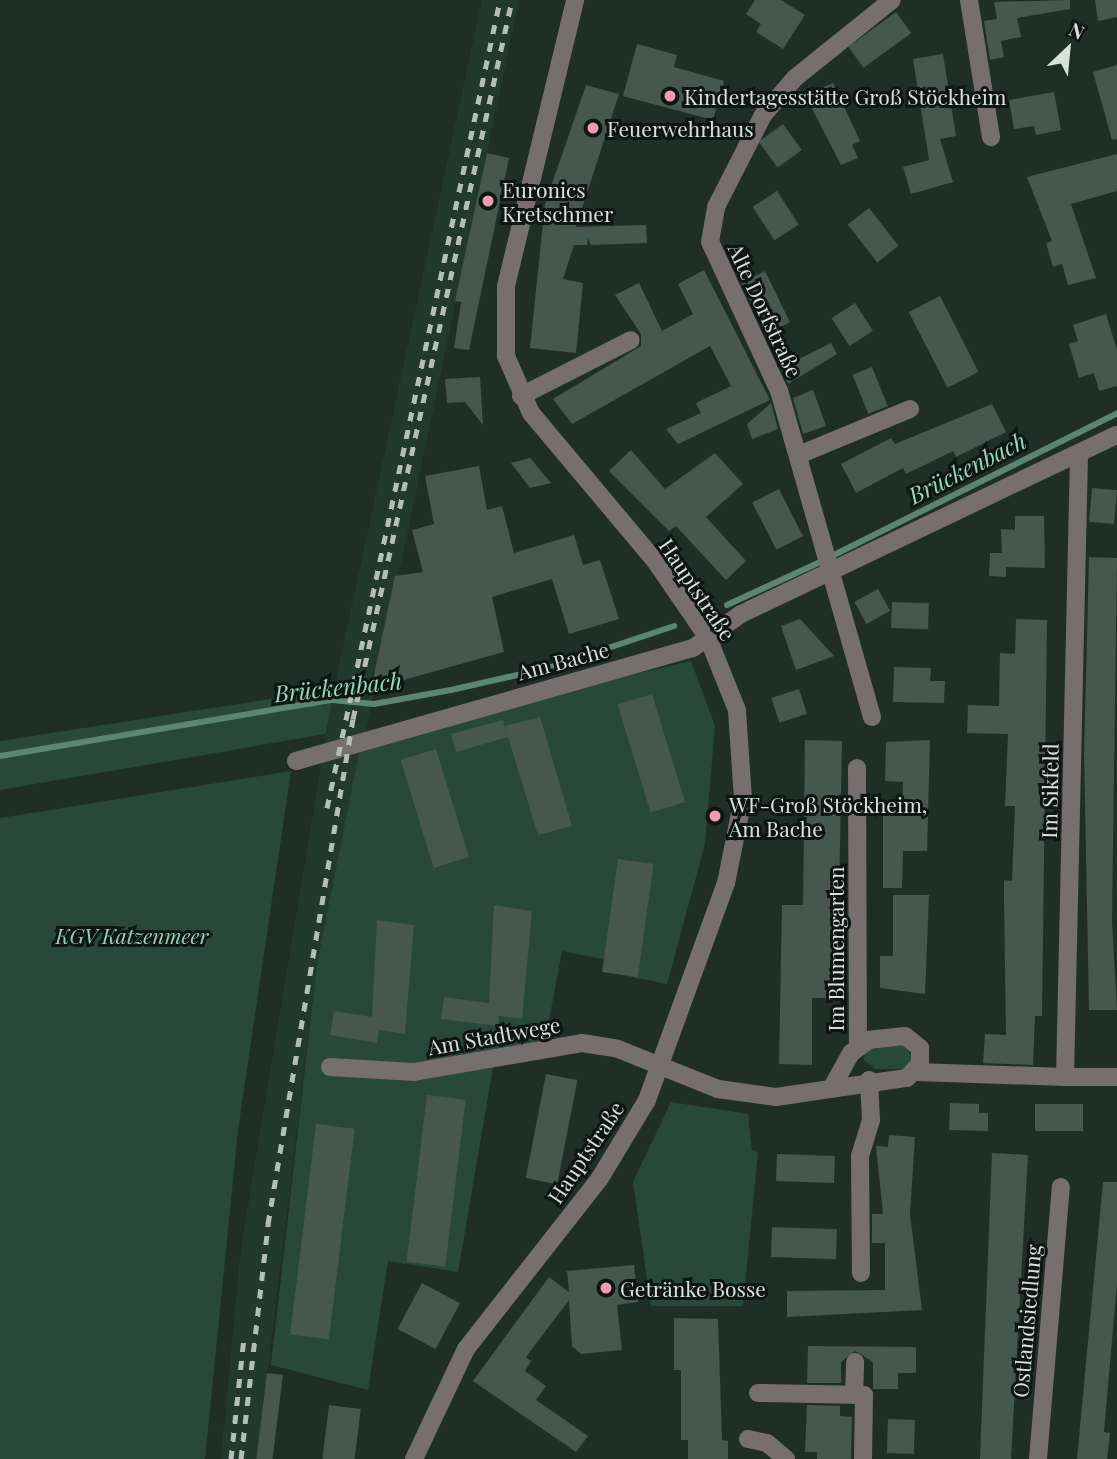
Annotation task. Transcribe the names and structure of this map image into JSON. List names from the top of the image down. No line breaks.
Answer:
{"streets":{"street":["Alte Dorfstraße","Hauptstraße","Am Bache","Im Sikfeld","Im Blumengarten","Am Stadtwege","Ostlandsiedlung"]},"crossings":[["Alte Dorfstraße","Am Bache"],["Hauptstraße","Am Bache"],["Hauptstraße","Am Stadtwege"],["Am Bache","Im Sikfeld"]],"water":["Brückenbach"],"parks":["KGV Katzenmeer"],"places":["Kindertagesstätte Groß Stöckheim","Feuerwehrhaus","Euronics Kretschmer","WF-Groß Stöckheim, Am Bache","Getränke Bosse"],"north":"top right"}
